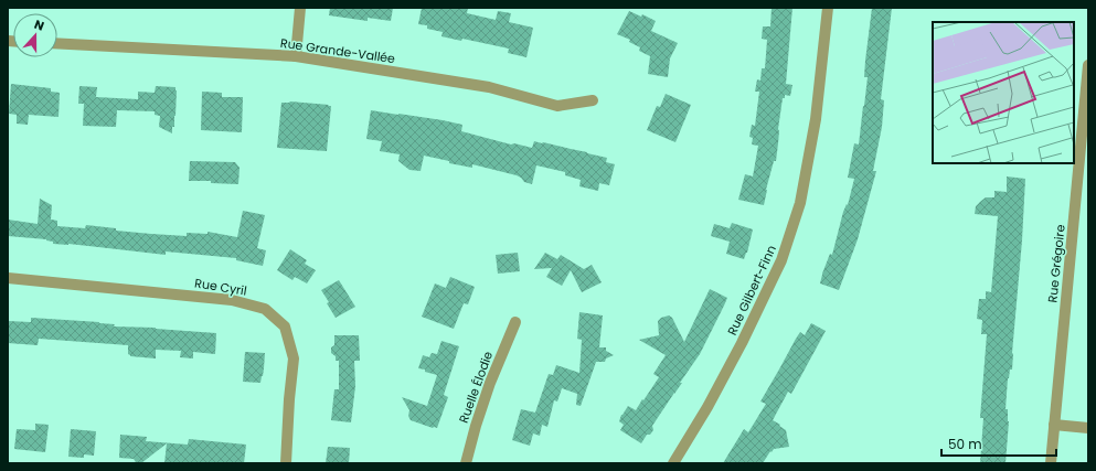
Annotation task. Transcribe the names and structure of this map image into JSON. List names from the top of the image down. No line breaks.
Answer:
{"streets":{"street":["Rue Grande-Vallée","Rue Grégoire","Rue Cyril","Rue Gilbert-Finn","Ruelle Élodie"]},"scale_bar":"50 m","north":"top"}
